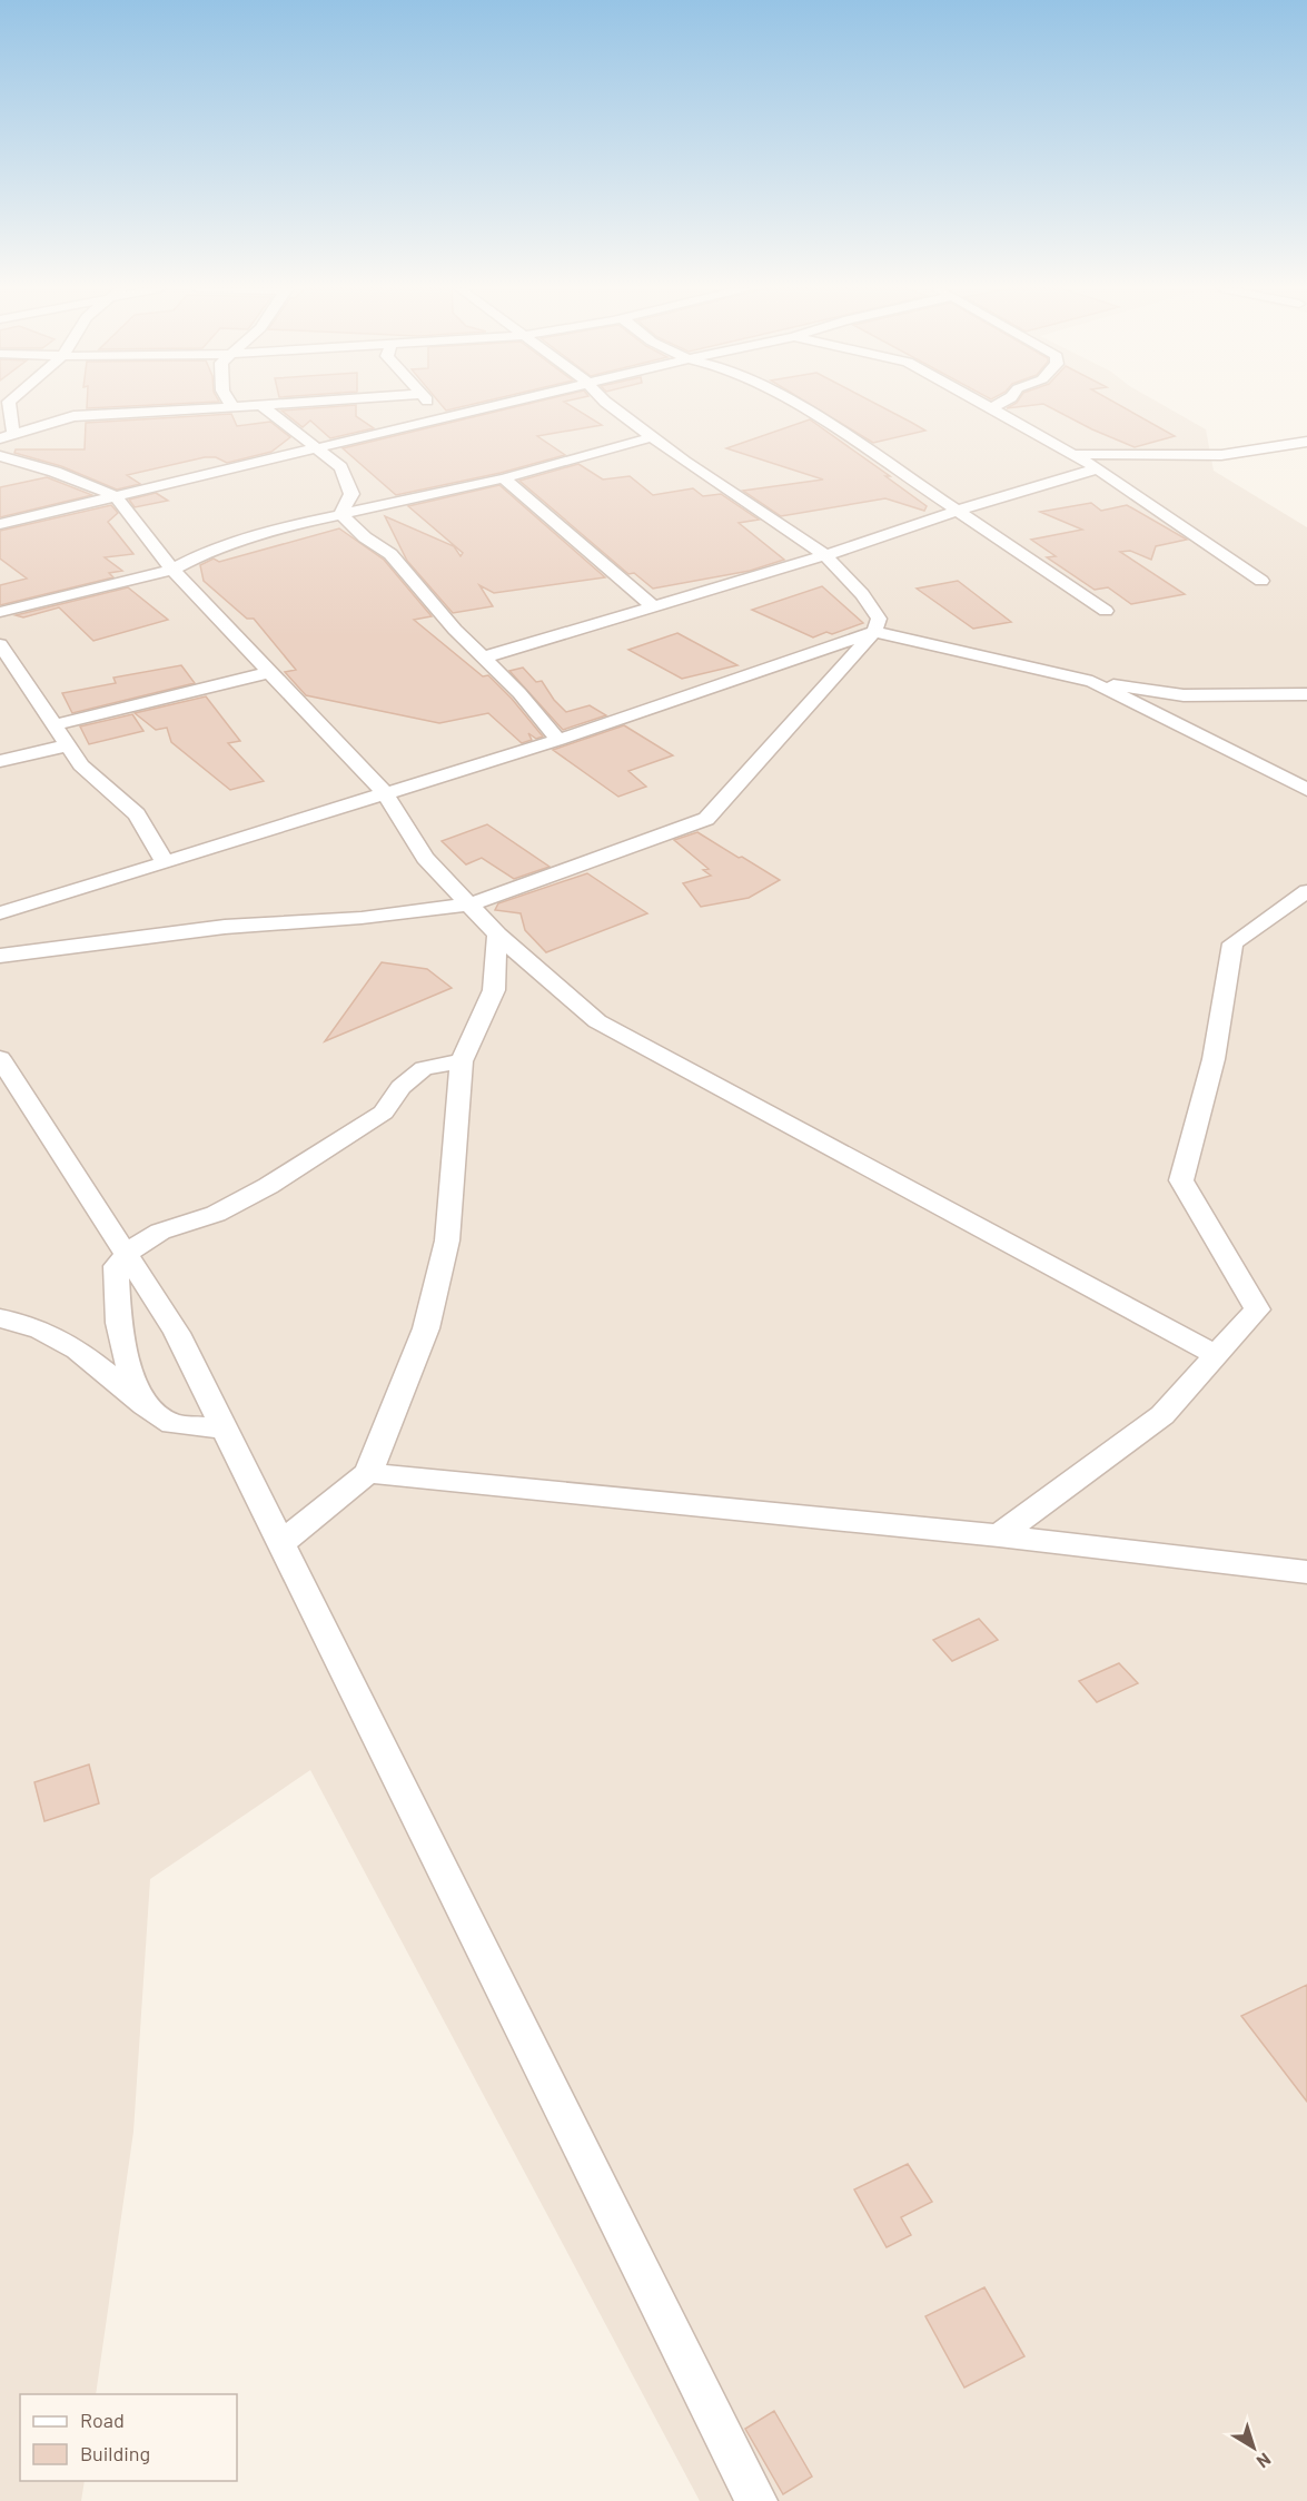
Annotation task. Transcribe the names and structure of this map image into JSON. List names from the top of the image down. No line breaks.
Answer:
{"legend":["Road","Building"],"north":"bottom right"}
